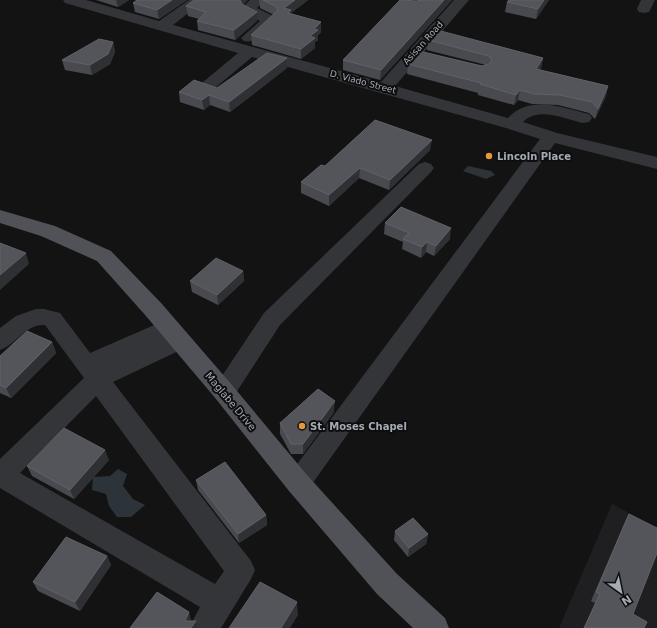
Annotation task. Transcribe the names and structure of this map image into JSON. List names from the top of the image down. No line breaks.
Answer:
{"streets":{"main road":["Maglabe Drive"],"street":["Asisan Road","D. Viado Street"]},"crossings":[["Asisan Road","D. Viado Street"]],"places":["Lincoln Place","St. Moses Chapel"],"north":"bottom right"}
